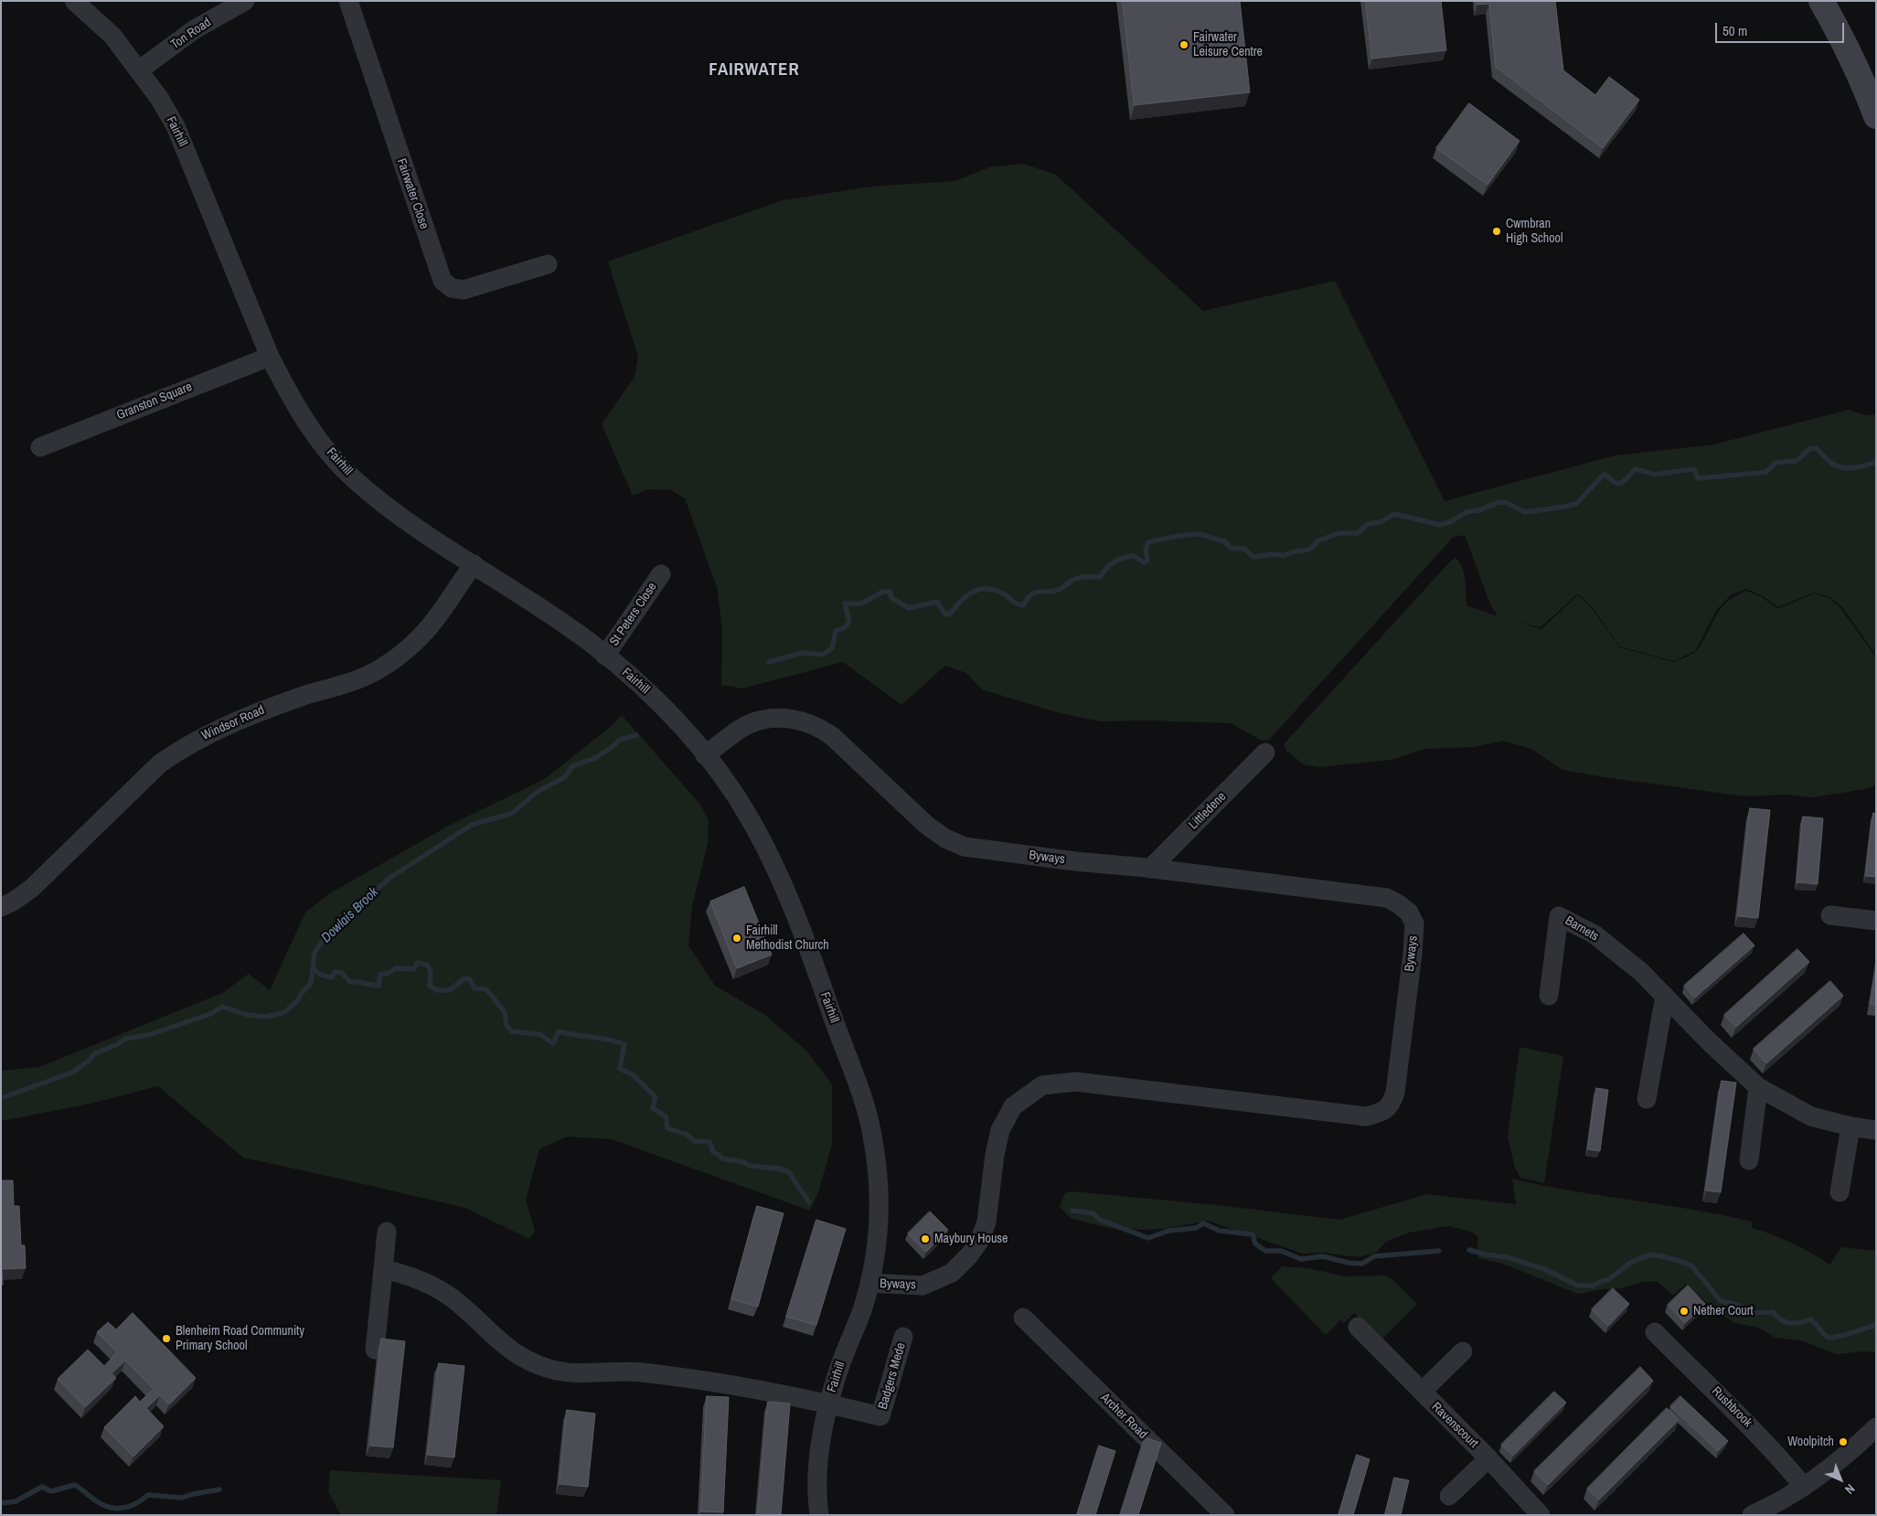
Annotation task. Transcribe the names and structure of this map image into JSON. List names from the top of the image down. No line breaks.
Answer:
{"streets":{"street":["Ton Road","Fairhill","Fairwater Close","Granston Square","St Peters Close","Windsor Road","Littledene","Byways","Barnets","Badgers Mede","Rushbrook","Archer Road","Ravenscourt"]},"crossings":[["Ton Road","Fairhill"],["Fairhill","Granston Square"],["Fairhill","St Peters Close"],["Fairhill","Windsor Road"],["Fairhill","Byways"],["Fairhill","Badgers Mede"],["Littledene","Byways"]],"districts":["FAIRWATER"],"water":["Dowlais Brook"],"places":["Fairwater Leisure Centre","Cwmbran High School","Fairhill Methodist Church","Maybury House","Nether Court","Blenheim Road Community Primary School","Woolpitch"],"scale_bar":"50 m","north":"bottom right"}
